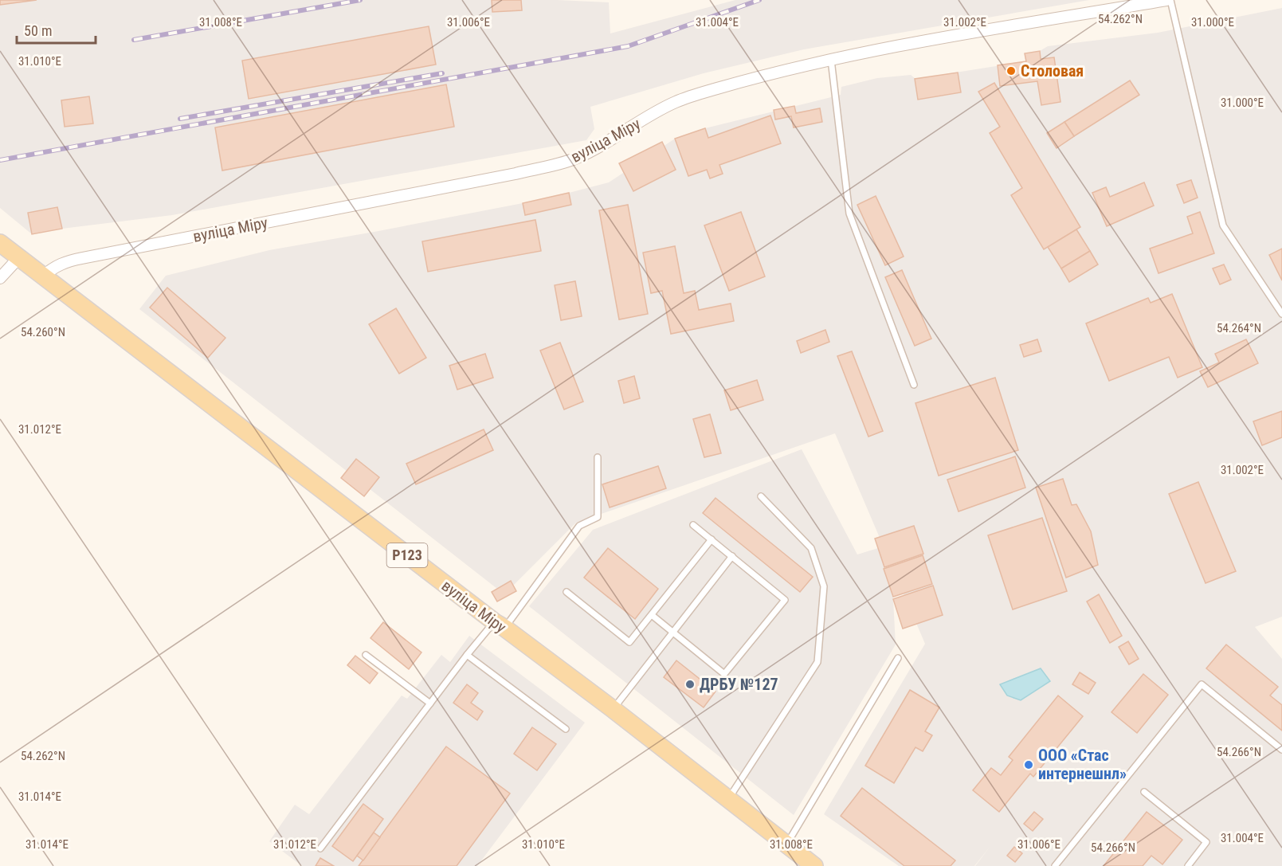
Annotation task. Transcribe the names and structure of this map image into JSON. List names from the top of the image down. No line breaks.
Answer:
{"streets":{"main road":["вуліца Міру","Р123"]},"places":["Столовая","ДРБУ №127","ООО «Стас интернешнл»"],"scale_bar":"50 m","coordinates":["54.262°N","31.006°E","31.004°E","31.000°E","31.008°E","31.002°E","31.010°E","54.264°N","54.260°N","31.012°E","54.266°N","31.014°E"]}
